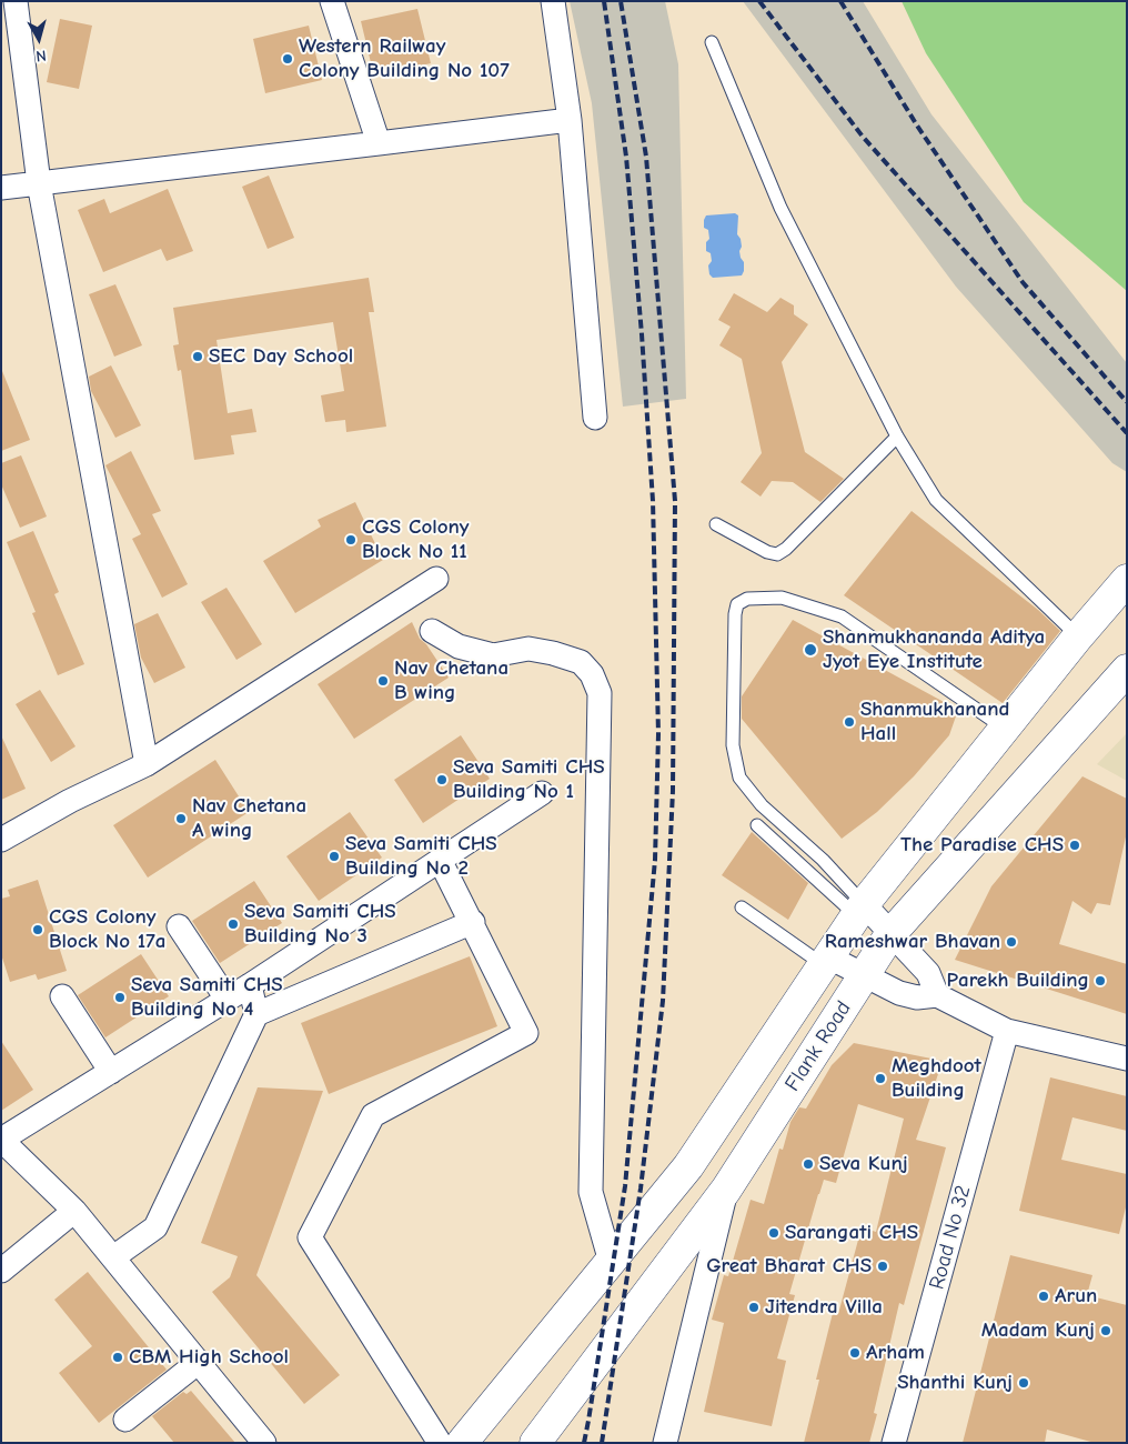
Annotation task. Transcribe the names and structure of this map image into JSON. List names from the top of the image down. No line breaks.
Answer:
{"streets":{"street":["Flank Road","Road No 32"]},"places":["Western Railway Colony Building No 107","SEC Day School","CGS Colony Block No 11","Shanmukhananda Aditya Jyot Eye Institute","Nav Chetana B wing","Shanmukhanand Hall","Seva Samiti CHS Building No 1","Nav Chetana A wing","The Paradise CHS","Seva Samiti CHS Building No 2","Seva Samiti CHS Building No 3","CGS Colony Block No 17a","Rameshwar Bhavan","Parekh Building","Seva Samiti CHS Building No 4","Meghdoot Building","Seva Kunj","Sarangati CHS","Great Bharat CHS","Arun","Jitendra Villa","Madam Kunj","Arham","CBM High School","Shanthi Kunj"],"north":"bottom"}
